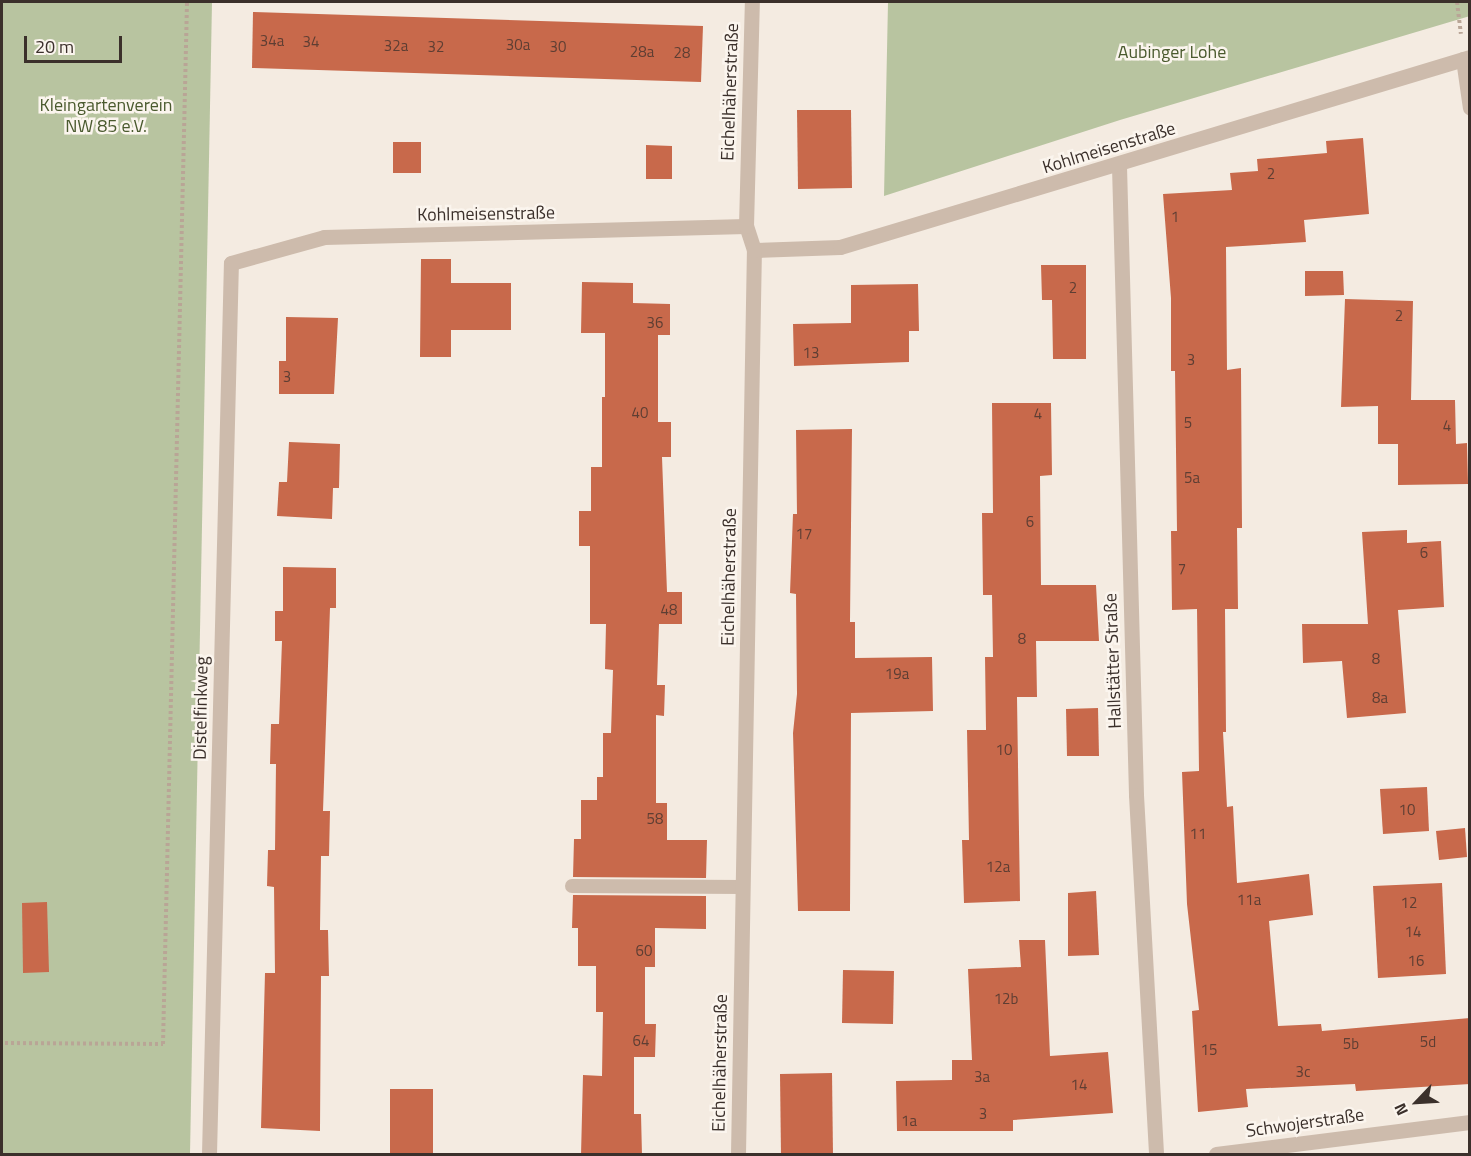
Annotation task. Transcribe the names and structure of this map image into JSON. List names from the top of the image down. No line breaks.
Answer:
{"streets":{"street":["Eichelhäherstraße","Kohlmeisenstraße","Hallstätter Straße","Distelfinkweg","Schwojerstraße"]},"crossings":[["Eichelhäherstraße","Kohlmeisenstraße"],["Kohlmeisenstraße","Hallstätter Straße"],["Kohlmeisenstraße","Distelfinkweg"]],"parks":["Aubinger Lohe","Kleingartenverein NW 85 e.V."],"house_numbers":["34a","34","30a","32a","32","30","28a","28","2","1","2","2","36","13","3","3","40","4","5","4","5a","6","17","6","7","48","8","8","19a","8a","10","10","58","11","12a","11a","12","14","60","16","12b","64","5d","5b","15","3c","3a","14","3","1a"],"scale_bar":"20 m","north":"bottom left"}
